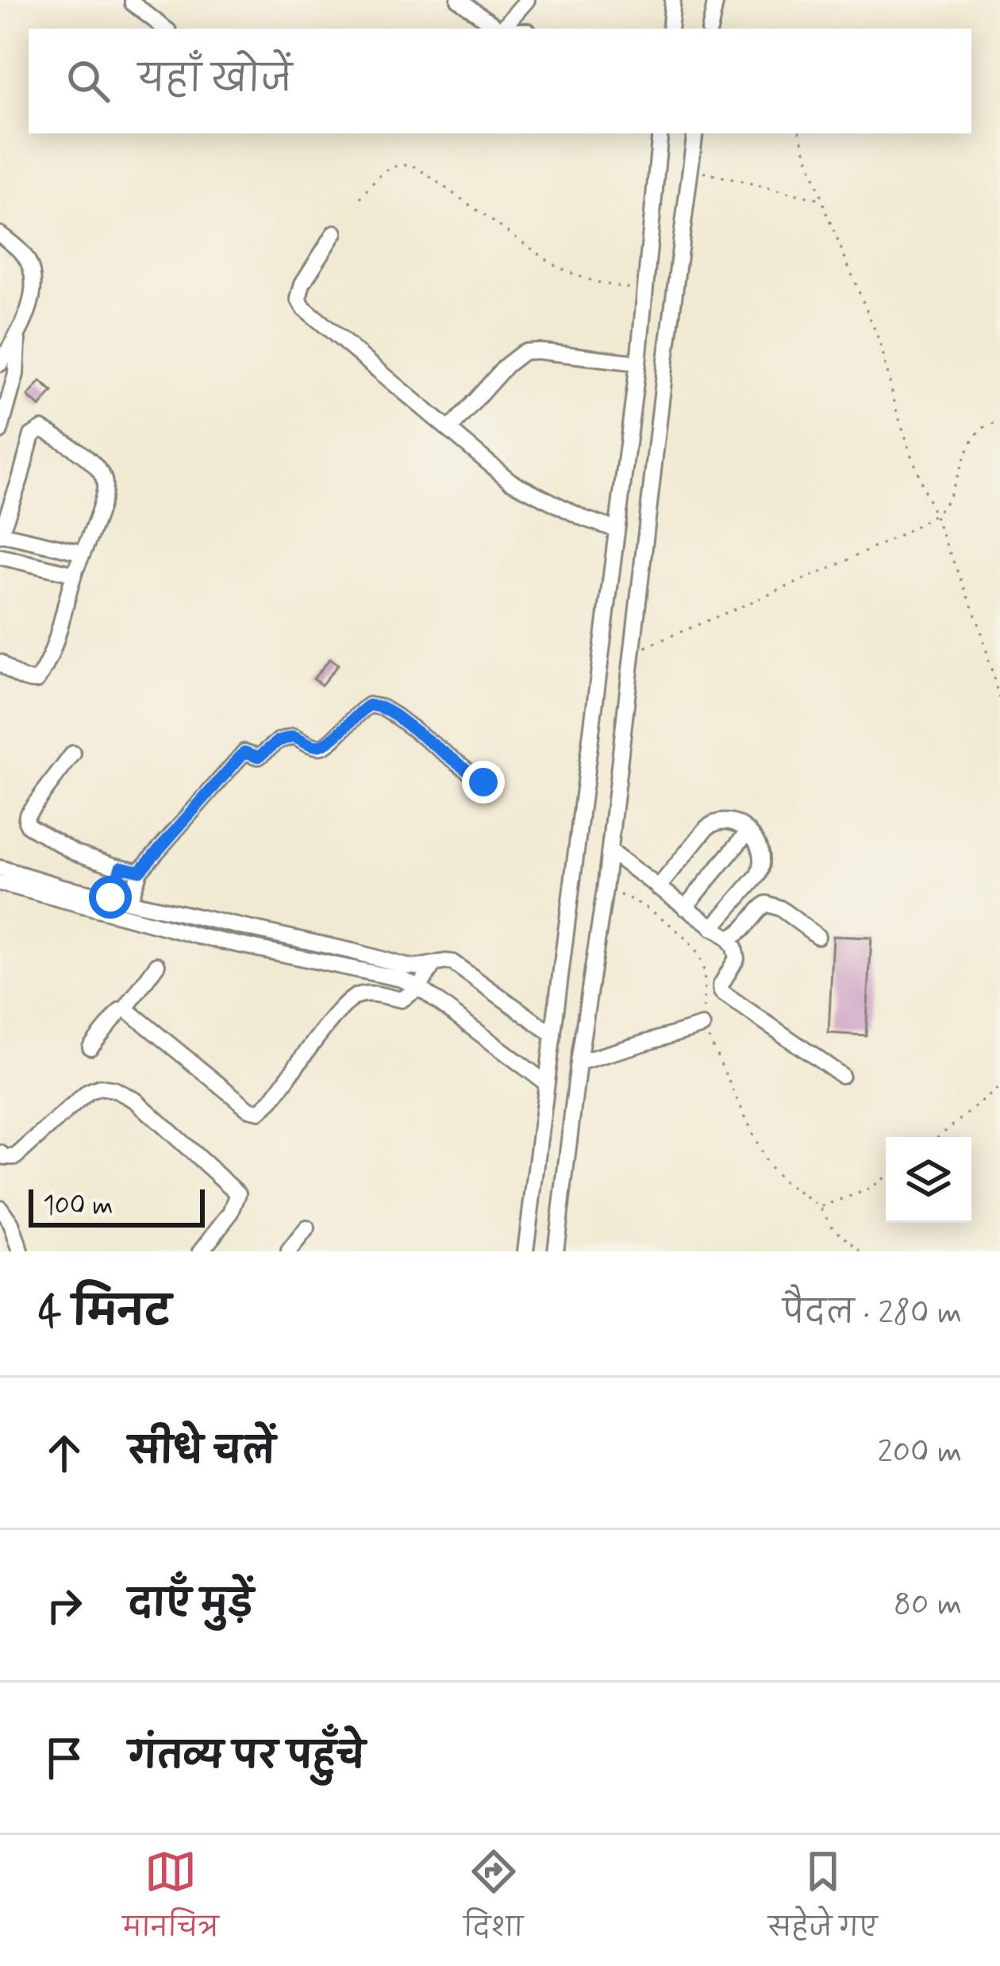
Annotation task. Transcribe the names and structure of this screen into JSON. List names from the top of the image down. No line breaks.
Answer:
{"scale_bar":"100 m","page":{"search":"यहाँ खोजें","scale":"100 m","heading":["4 मिनट","पैदल · 280 m"],"list":[["सीधे चलें","200 m"],["दाएँ मुड़ें","80 m"],"गंतव्य पर पहुँचे"],"nav":["मानचित्र","दिशा","सहेजे गए"]}}
